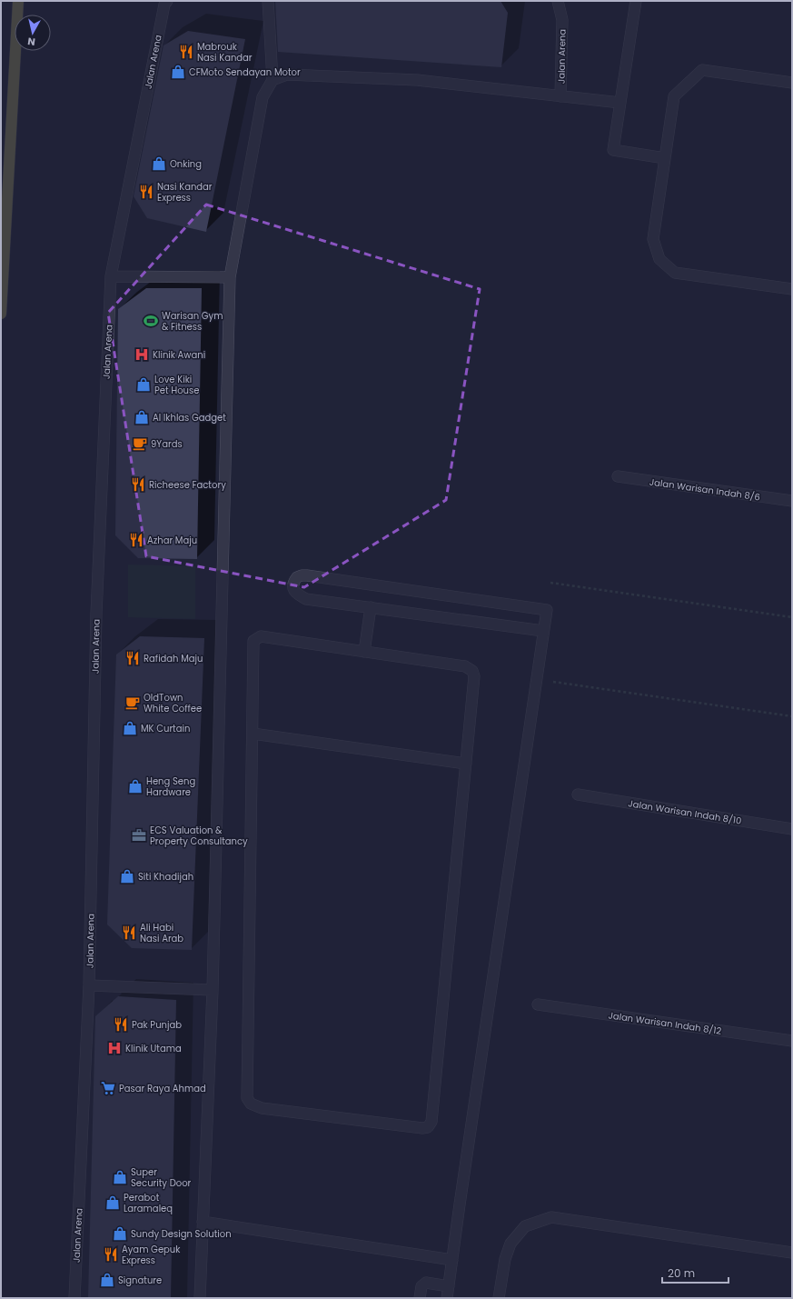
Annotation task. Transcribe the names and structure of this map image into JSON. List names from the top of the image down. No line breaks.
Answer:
{"streets":{"street":["Jalan Arena","Jalan Warisan Indah 8/6","Jalan Warisan Indah 8/10","Jalan Warisan Indah 8/12"]},"places":{"restaurant":["Mabrouk Nasi Kandar","Nasi Kandar Express","Richeese Factory","Azhar Maju","Rafidah Maju","Ali Habi Nasi Arab","Pak Punjab","Ayam Gepuk Express"],"shop":["CFMoto Sendayan Motor","Onking","Love Kiki Pet House","Al Ikhlas Gadget","MK Curtain","Heng Seng Hardware","Siti Khadijah","Super Security Door","Perabot Laramaleq","Sundy Design Solution","Signature"],"sports":["Warisan Gym & Fitness"],"hospital":["Klinik Awani","Klinik Utama"],"cafe":["9Yards","OldTown White Coffee"],"office":["ECS Valuation & Property Consultancy"],"supermarket":["Pasar Raya Ahmad"]},"scale_bar":"20 m","north":"bottom"}
